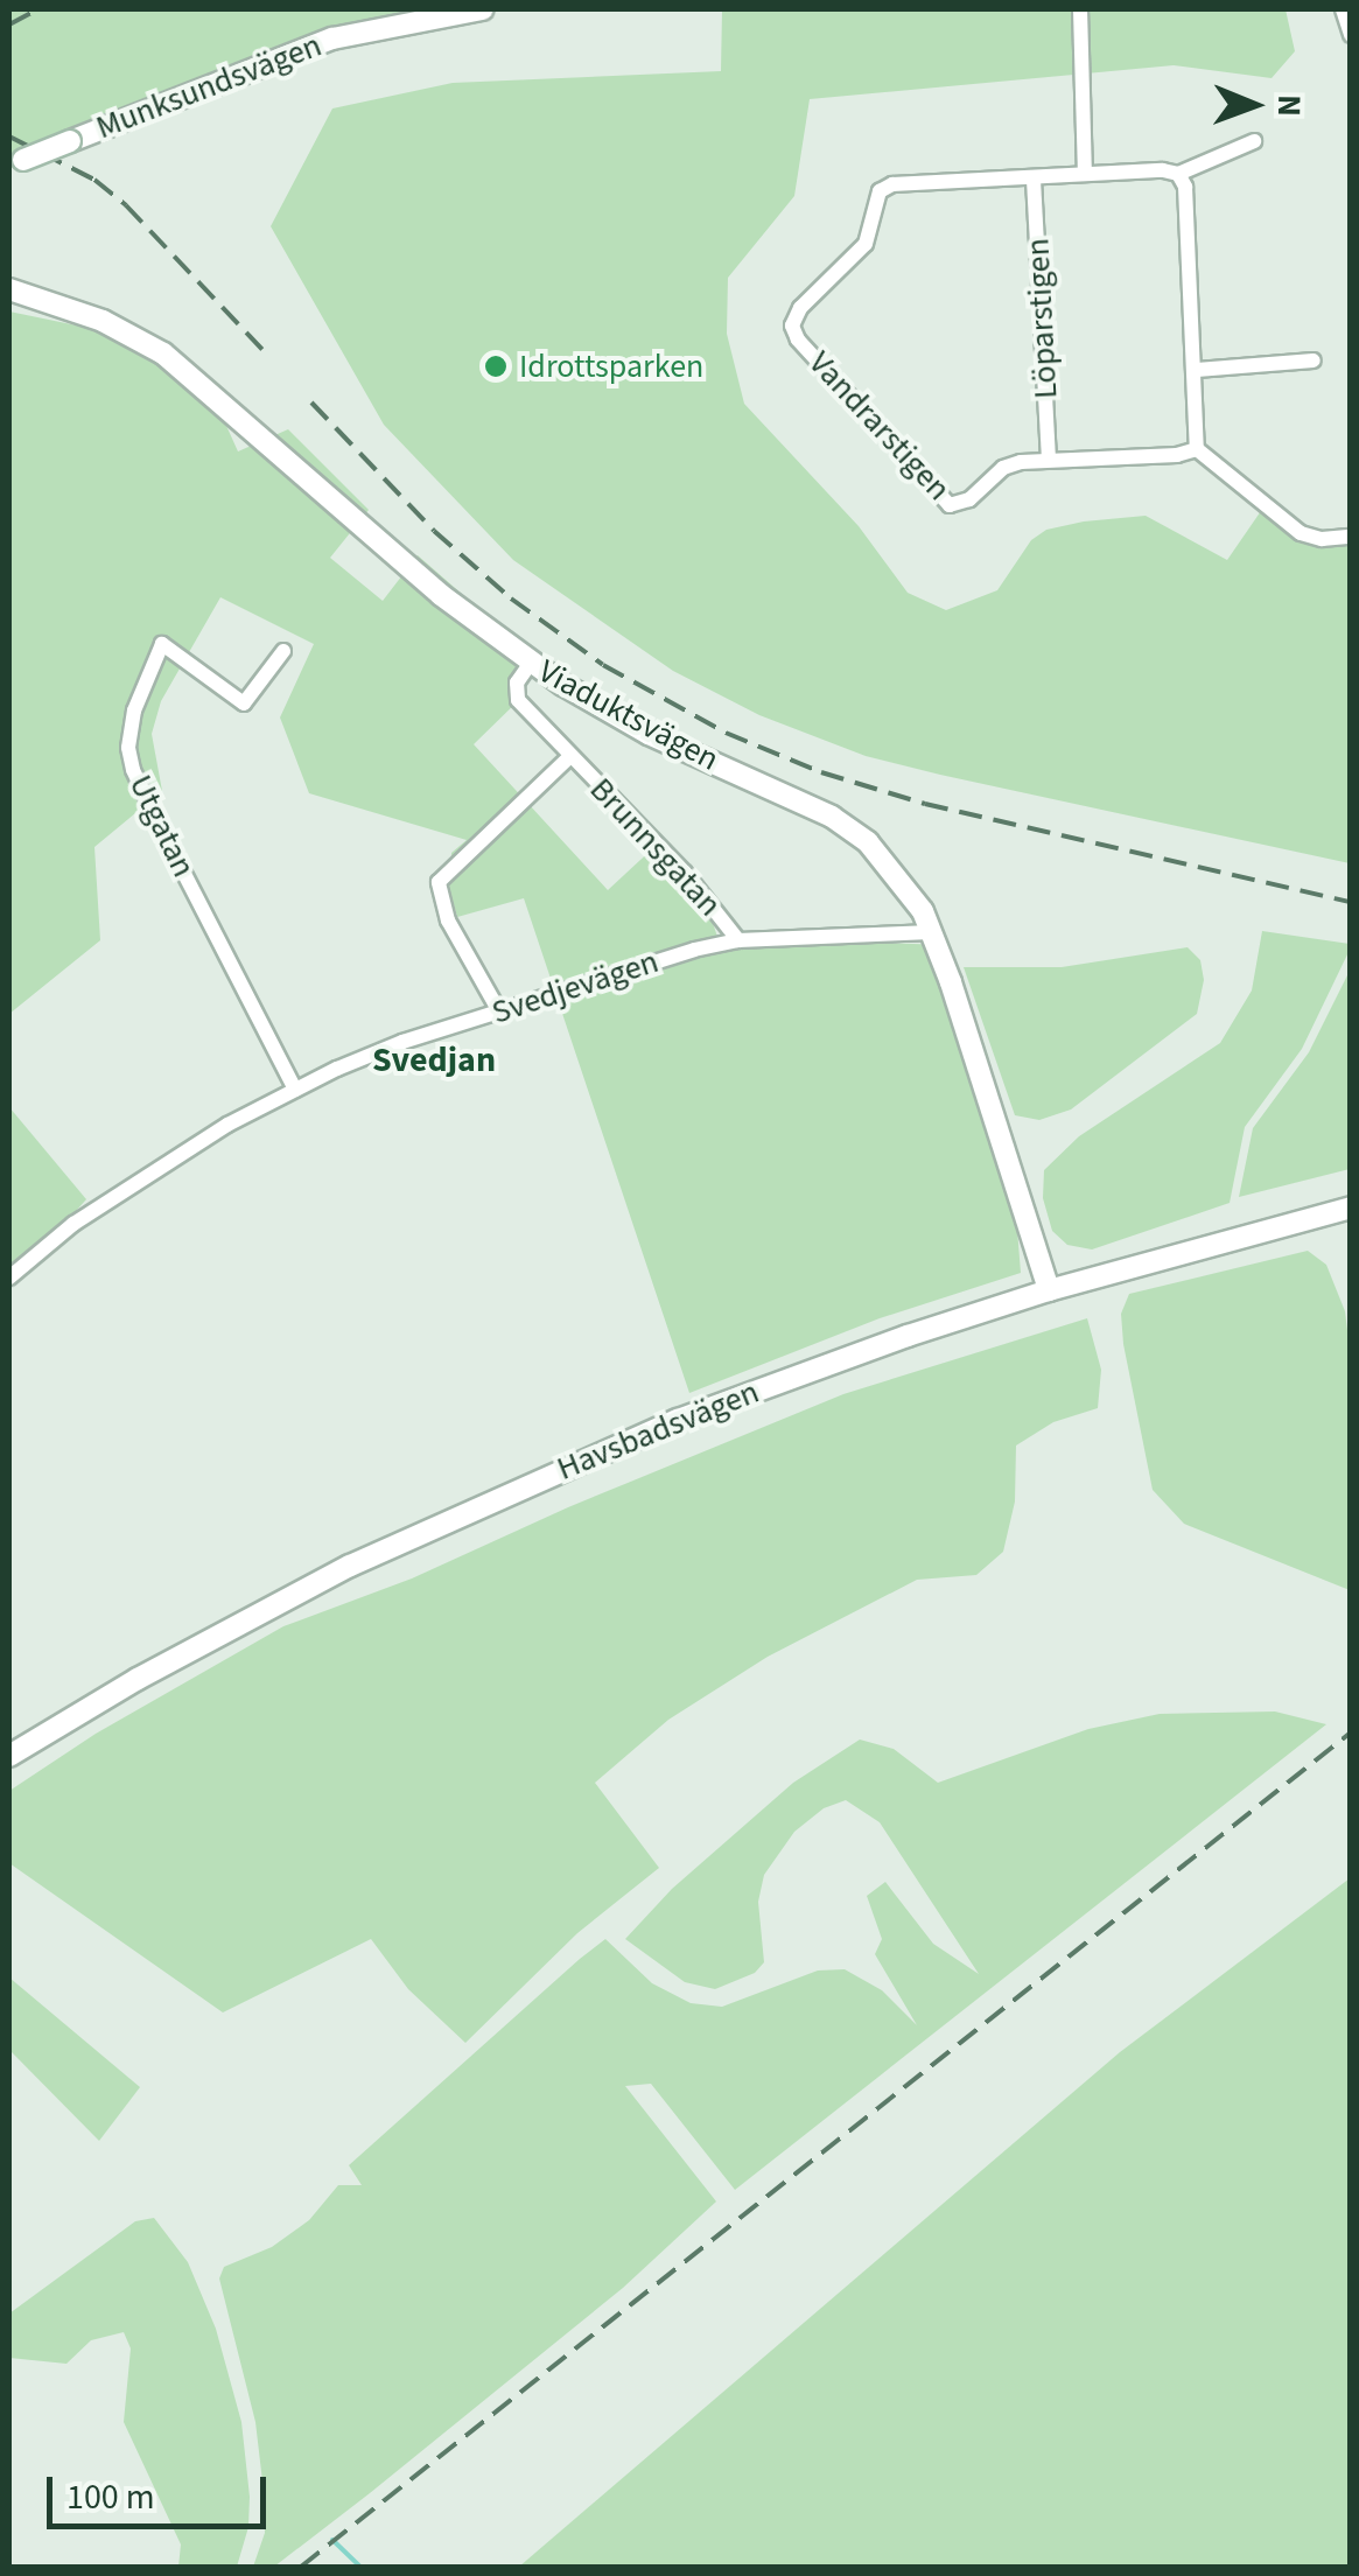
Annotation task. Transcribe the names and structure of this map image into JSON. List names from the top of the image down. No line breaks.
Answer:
{"streets":{"street":["Munksundsvägen","Löparstigen","Vandrarstigen","Viaduktsvägen","Utgatan","Brunnsgatan","Svedjevägen","Havsbadsvägen"]},"crossings":[["Löparstigen","Vandrarstigen"],["Viaduktsvägen","Brunnsgatan"],["Viaduktsvägen","Svedjevägen"],["Viaduktsvägen","Havsbadsvägen"],["Utgatan","Svedjevägen"],["Brunnsgatan","Svedjevägen"]],"districts":["Svedjan"],"places":["Idrottsparken"],"scale_bar":"100 m","north":"right"}
